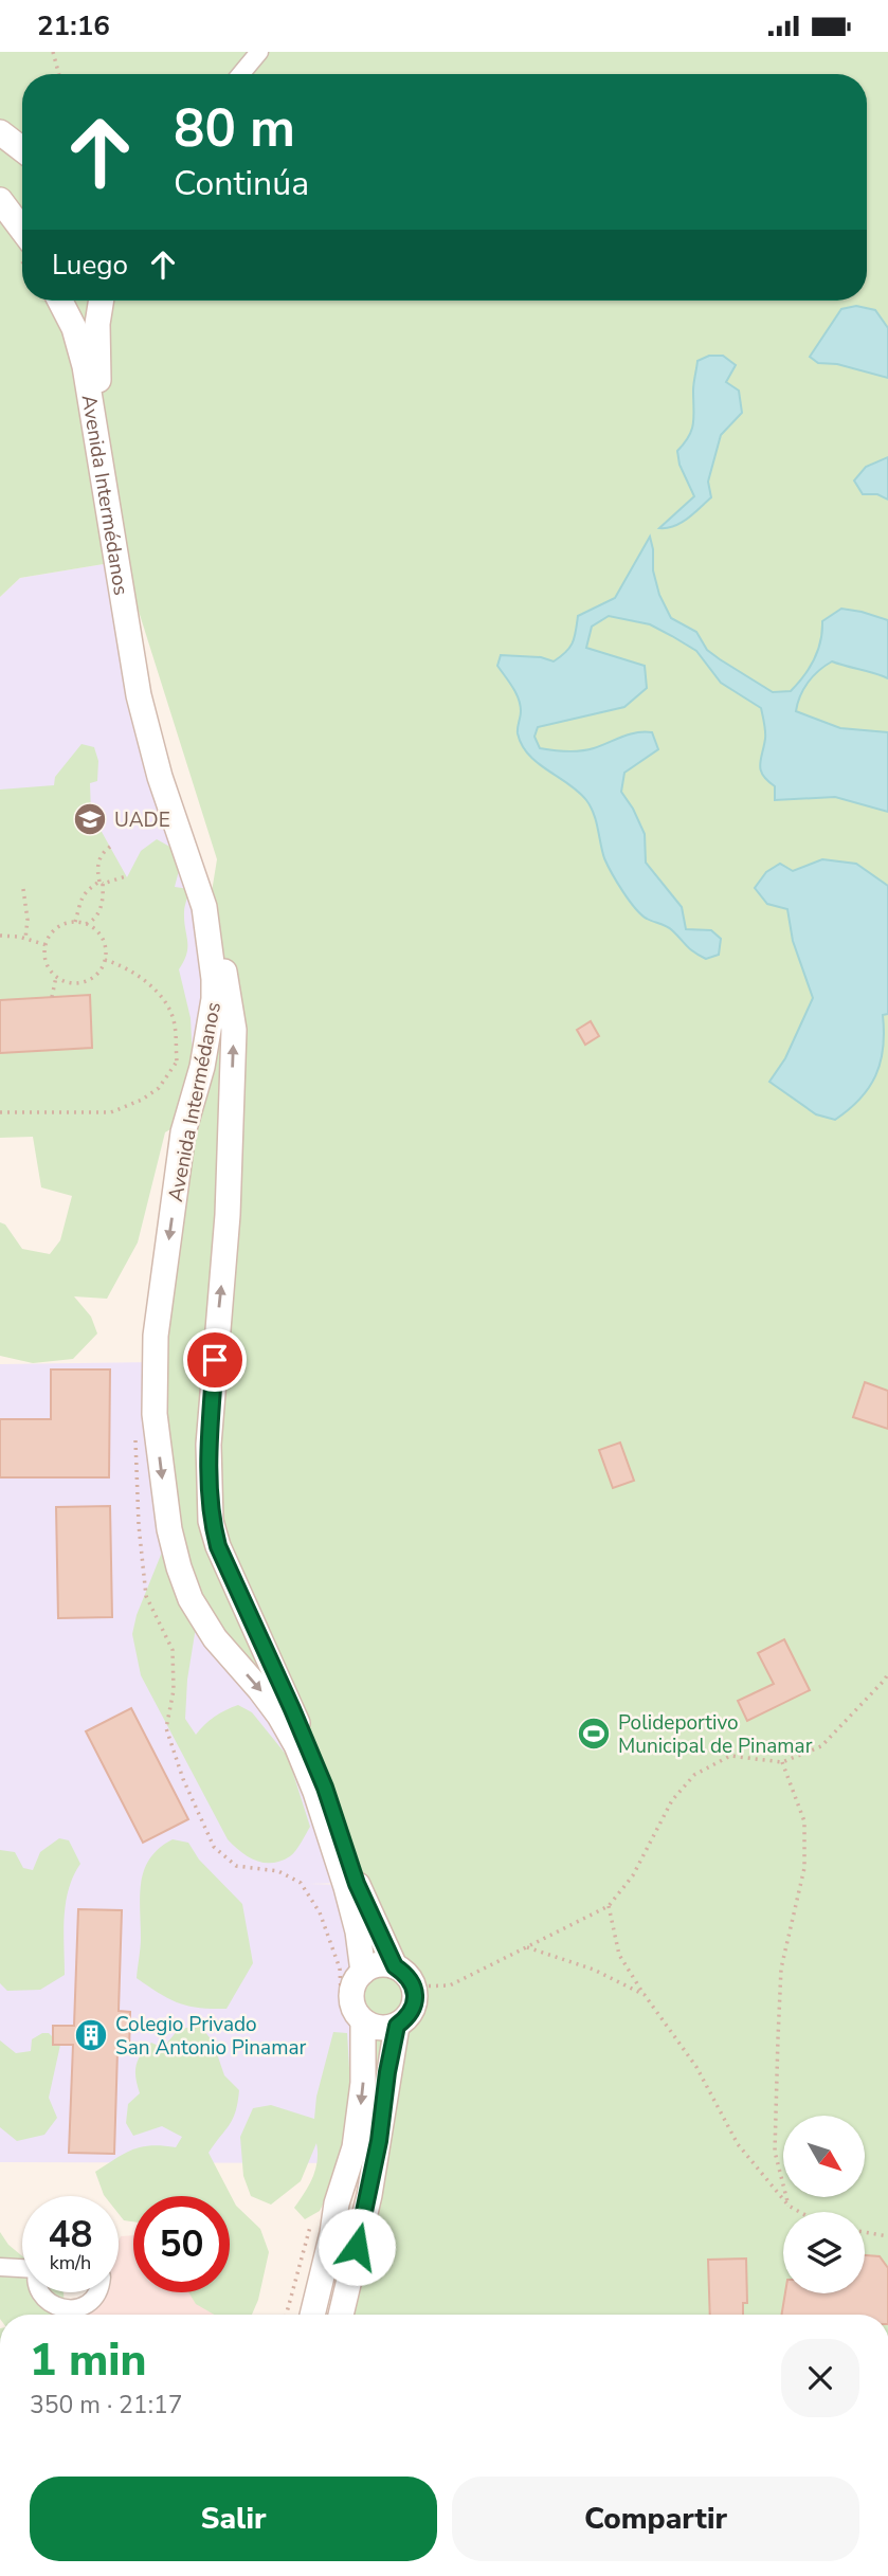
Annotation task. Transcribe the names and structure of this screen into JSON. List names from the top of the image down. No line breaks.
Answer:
{"streets":{"main road":["Avenida Intermédanos"]},"places":{"school or university":["UADE"],"sports":["Polideportivo Municipal de Pinamar"],"building":["Colegio Privado San Antonio Pinamar"]},"north":"bottom right","page":{"status":"21:16","turn":["80 m","Continúa"],"then":"Luego","speed":"48 km/h","limit":"50","heading":["1 min","350 m · 21:17"],"buttons":["Salir","Compartir"]}}
